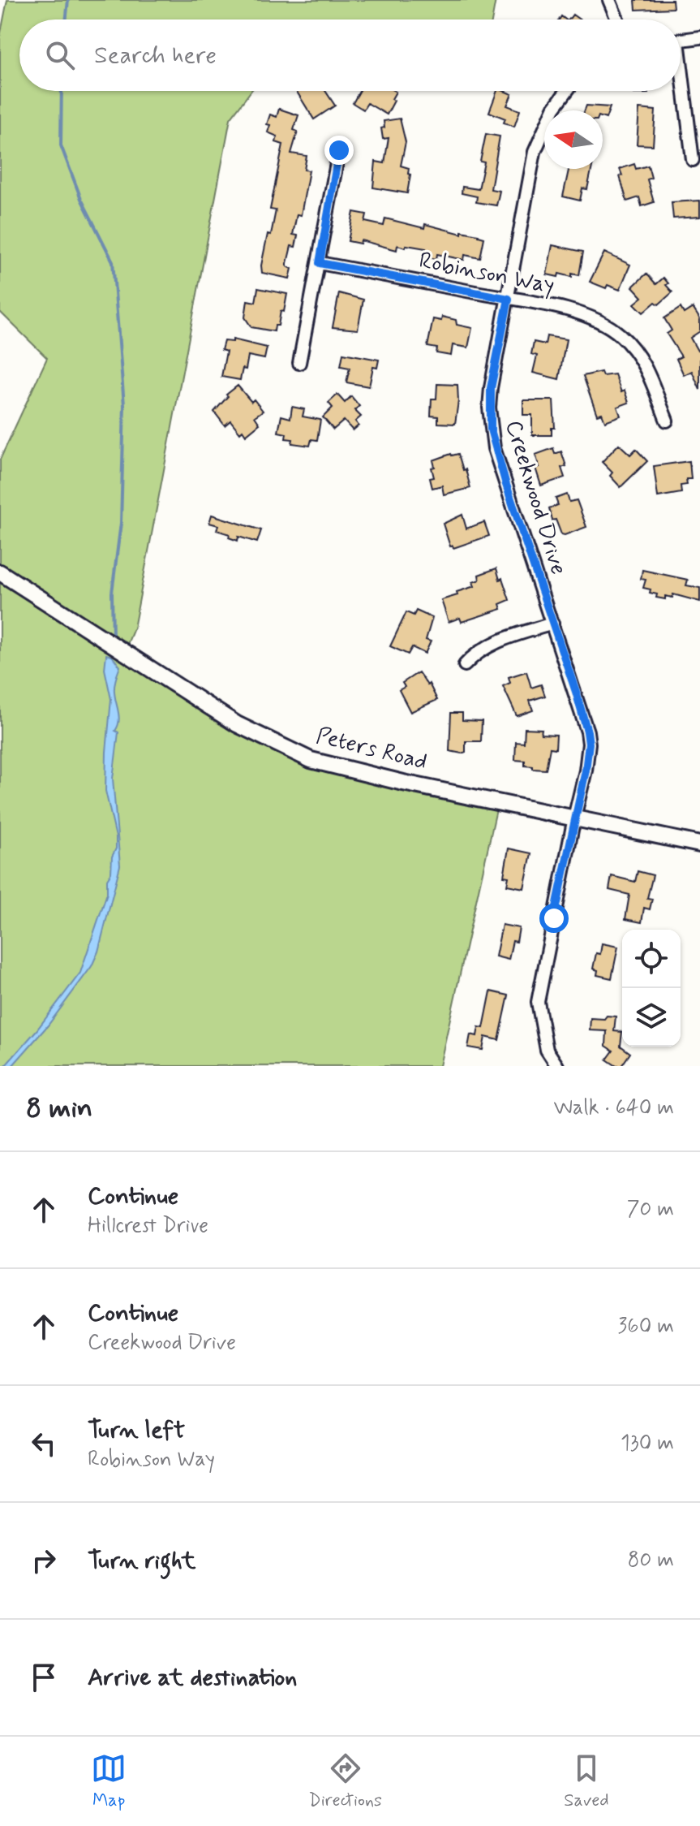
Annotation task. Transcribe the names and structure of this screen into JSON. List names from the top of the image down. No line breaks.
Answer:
{"streets":{"street":["Robinson Way","Creekwood Drive","Peters Road"]},"crossings":[["Robinson Way","Creekwood Drive"],["Creekwood Drive","Peters Road"]],"north":"left","page":{"search":"Search here","heading":["8 min","Walk · 640 m"],"list":[["Continue","Hillcrest Drive","70 m"],["Continue","Creekwood Drive","360 m"],["Turn left","Robinson Way","130 m"],["Turn right","80 m"],"Arrive at destination"],"nav":["Map","Directions","Saved"]}}
